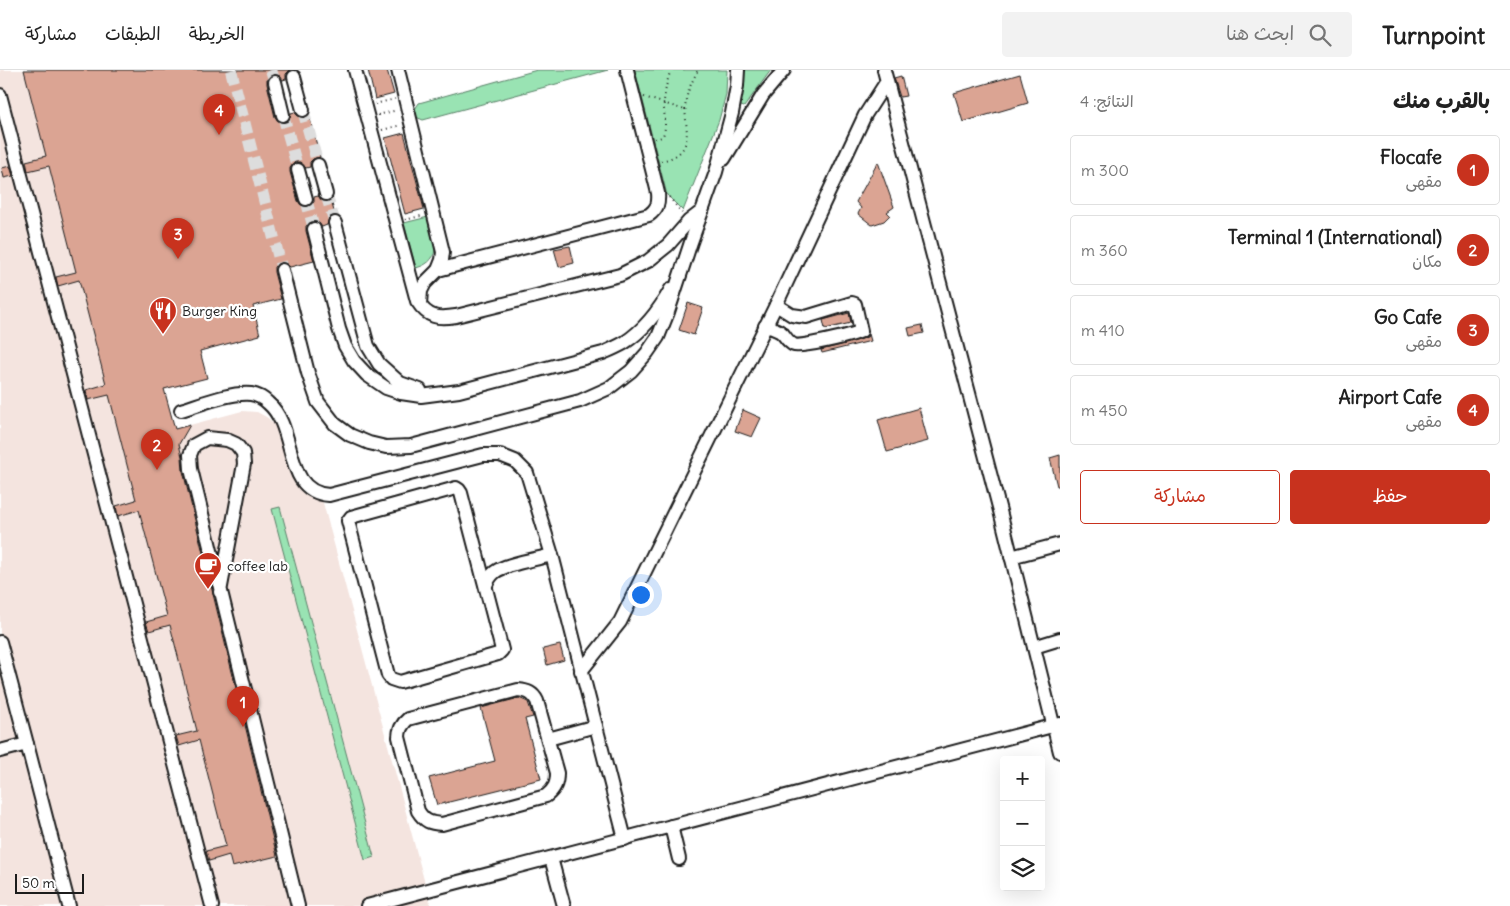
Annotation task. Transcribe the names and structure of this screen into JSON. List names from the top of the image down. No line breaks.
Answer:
{"places":{"restaurant":["Burger King"],"cafe":["coffee lab"]},"scale_bar":"50 m","page":{"header":"Turnpoint","search":"ابحث هنا","nav":["الخريطة","الطبقات","مشاركة"],"heading":["بالقرب منك","النتائج: 4"],"pins":["4","3","2","1"],"list":[{"mark":"1","name":"Flocafe","note":"مقهى","value":"300 m"},{"mark":"2","name":"Terminal 1 (International)","note":"مكان","value":"360 m"},{"mark":"3","name":"Go Cafe","note":"مقهى","value":"410 m"},{"mark":"4","name":"Airport Cafe","note":"مقهى","value":"450 m"}],"buttons":["حفظ","مشاركة"],"map_buttons":["+","−"],"scale":"50 m"}}
